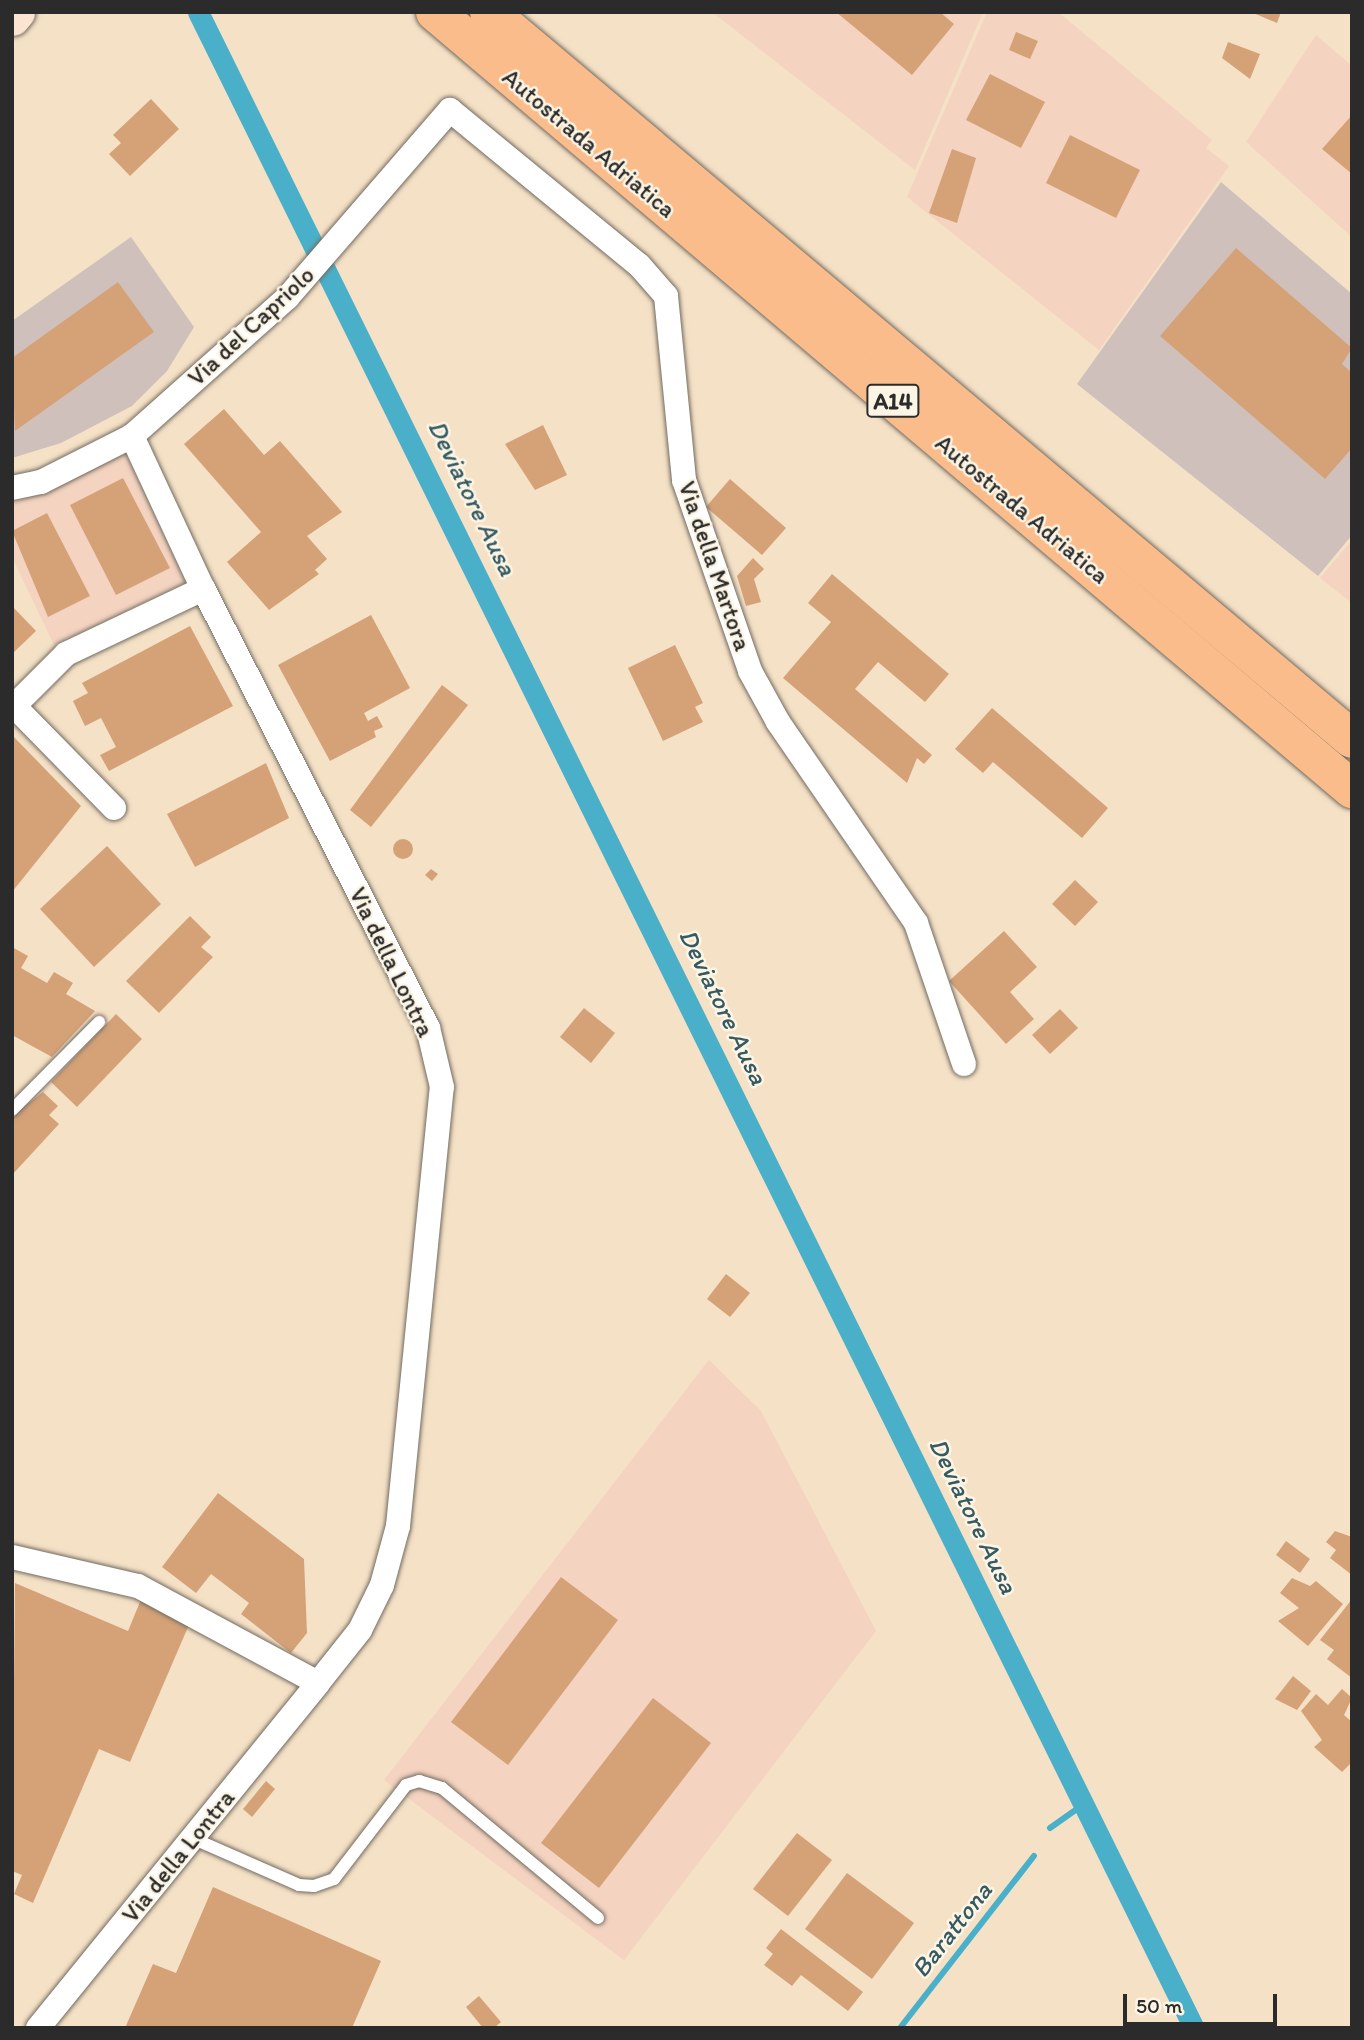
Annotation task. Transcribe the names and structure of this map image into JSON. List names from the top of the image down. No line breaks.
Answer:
{"streets":{"highway":["Autostrada Adriatica","A14"],"street":["Via del Capriolo","Via della Martora","Via della Lontra"]},"crossings":[["Via del Capriolo","Via della Martora"],["Via del Capriolo","Via della Lontra"]],"water":["Deviatore Ausa","Barattona"],"scale_bar":"50 m"}
